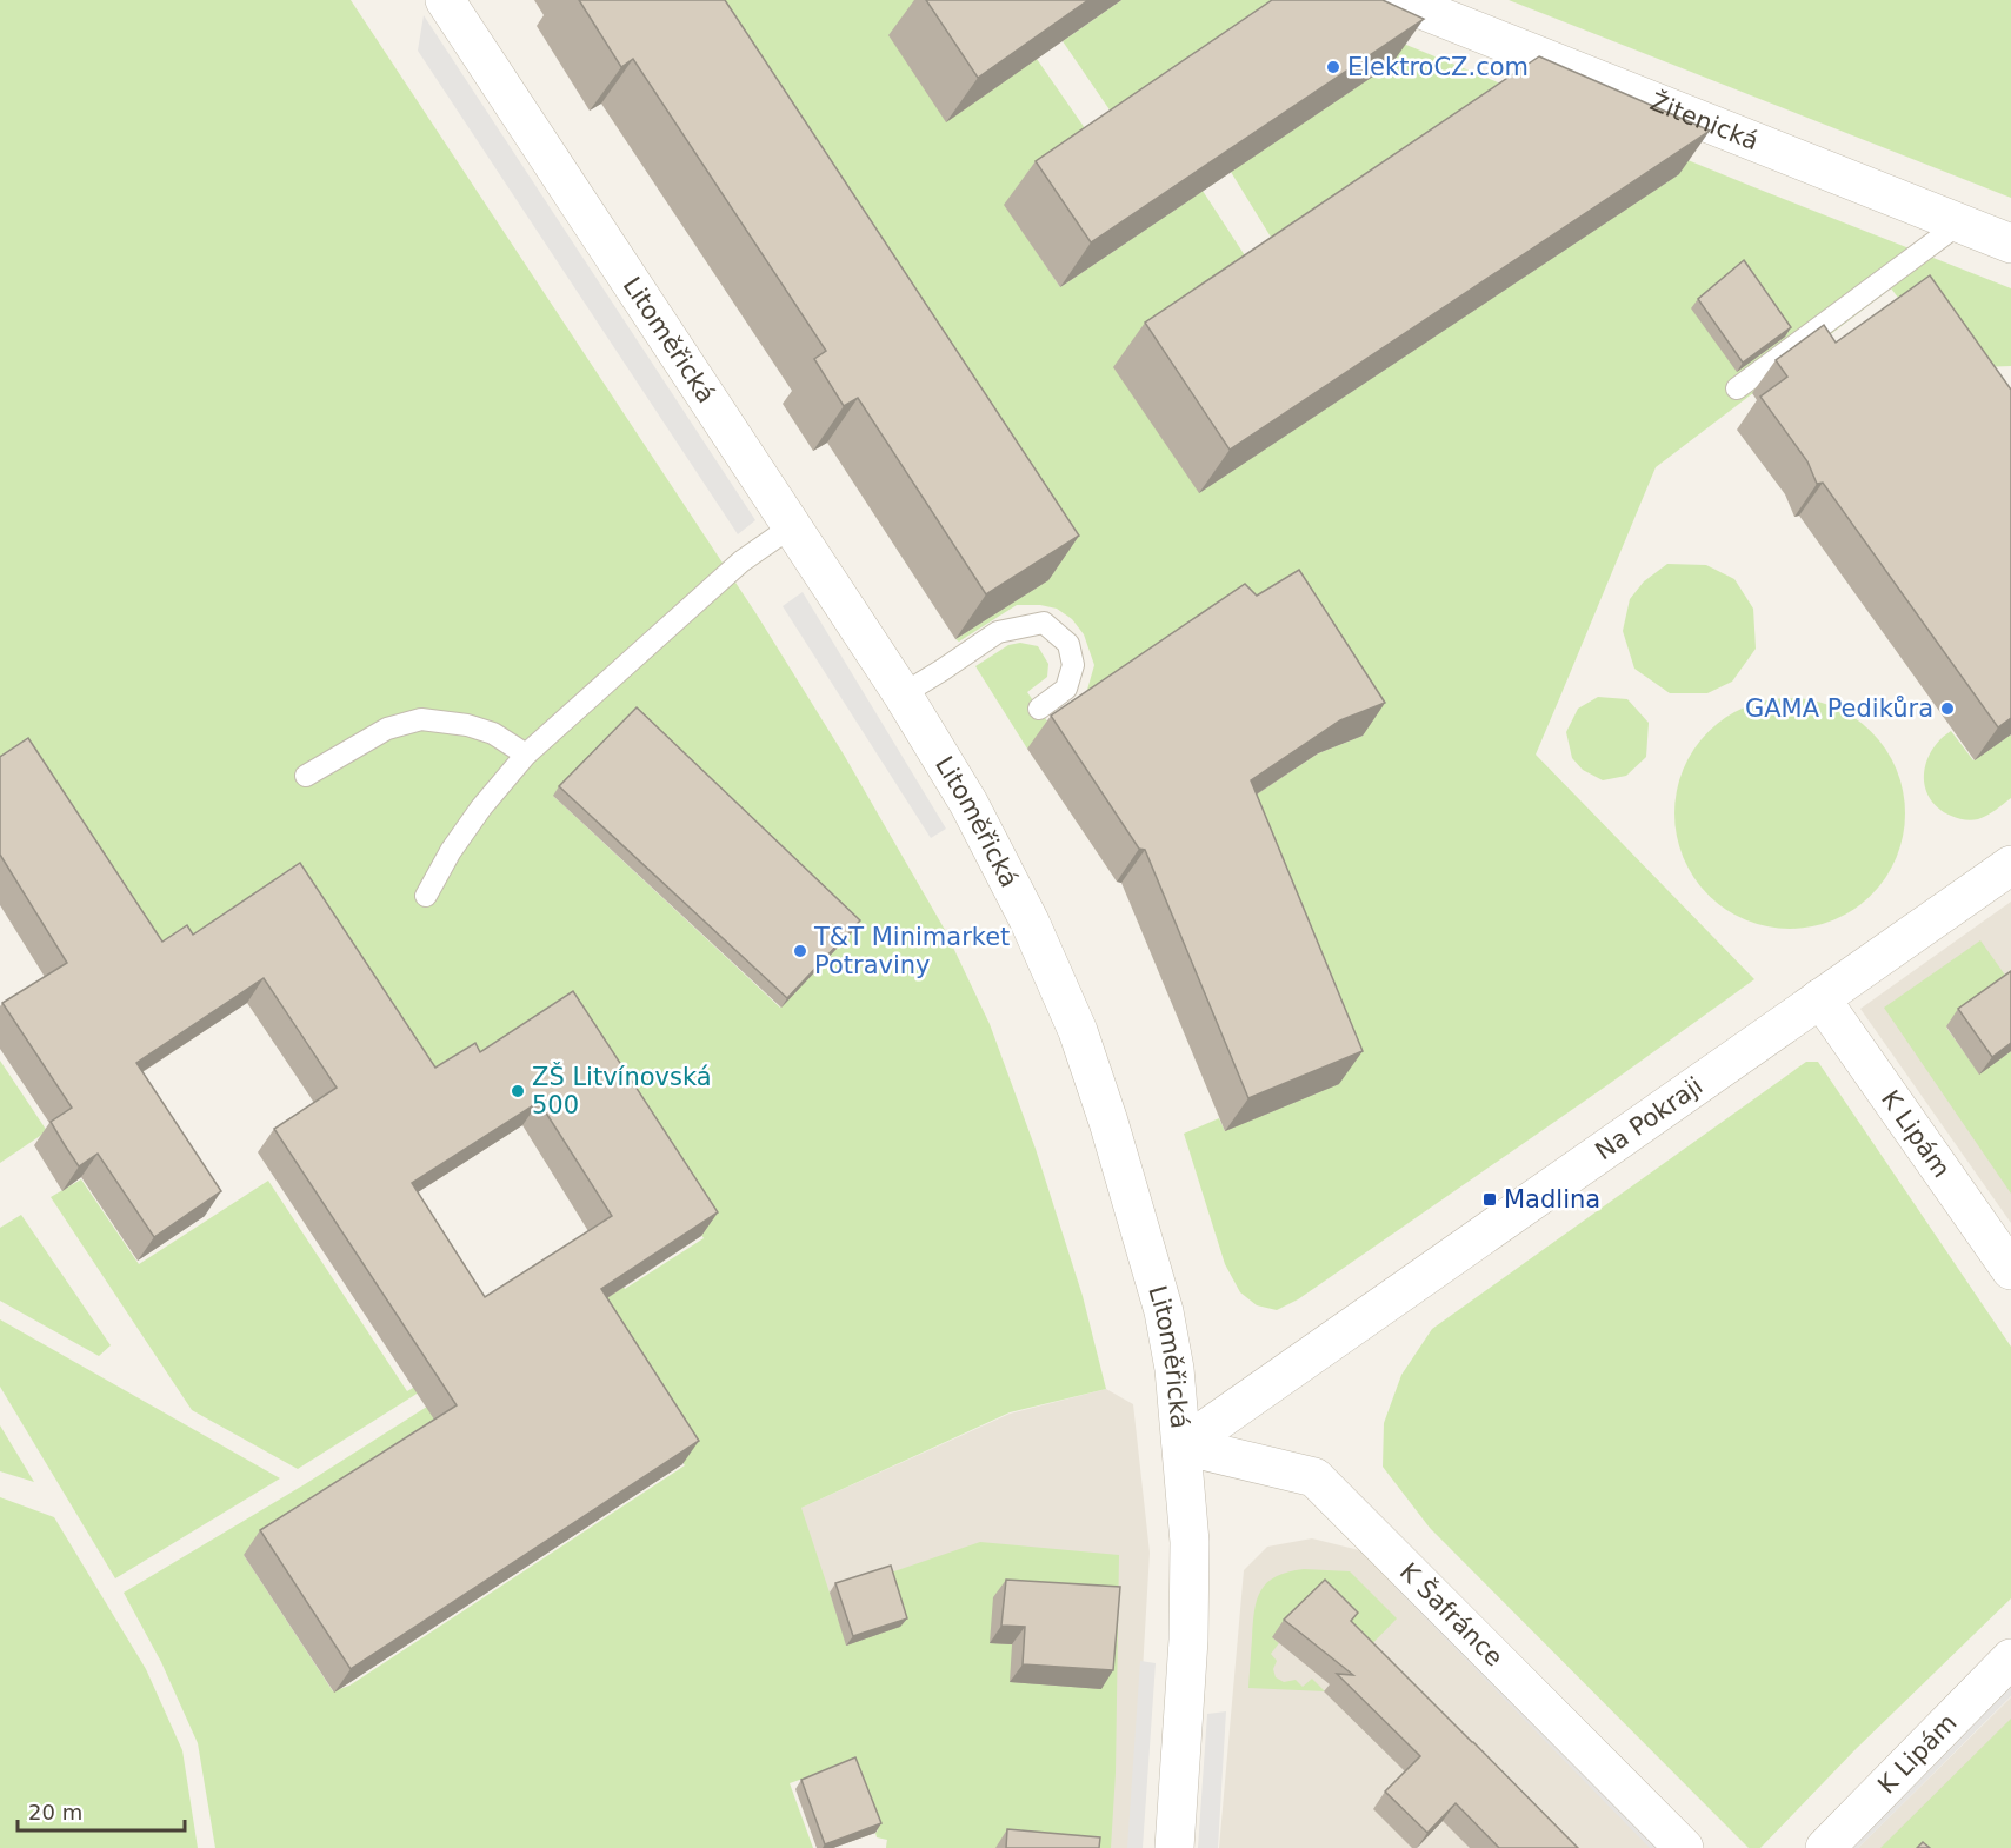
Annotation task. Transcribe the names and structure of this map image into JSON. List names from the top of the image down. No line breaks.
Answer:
{"streets":{"street":["Žitenická","Litoměřická","Na Pokraji","K Lipám","K Šafránce"]},"crossings":[["Litoměřická","Na Pokraji"],["Litoměřická","K Šafránce"],["Na Pokraji","K Lipám"],["Na Pokraji","K Šafránce"]],"places":{"other":["ElektroCZ.com","GAMA Pedikůra","T&T Minimarket Potraviny","ZŠ Litvínovská 500"],"transit":["Madlina"]},"scale_bar":"20 m"}
